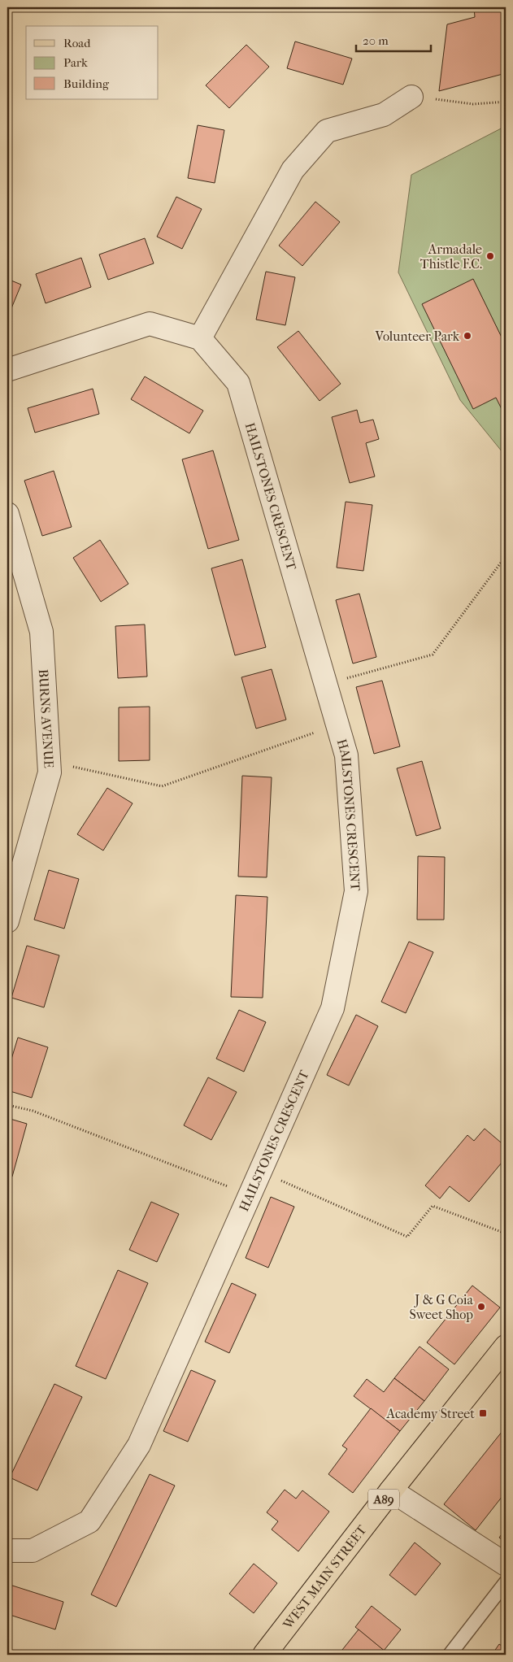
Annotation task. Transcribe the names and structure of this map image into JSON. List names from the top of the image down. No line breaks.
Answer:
{"streets":{"main road":["A89","WEST MAIN STREET"],"street":["HAILSTONES CRESCENT","BURNS AVENUE"]},"places":{"other":["Armadale Thistle F.C.","Volunteer Park","J & G Coia Sweet Shop"],"transit":["Academy Street"]},"legend":["Road","Park","Building"],"scale_bar":"20 m"}
